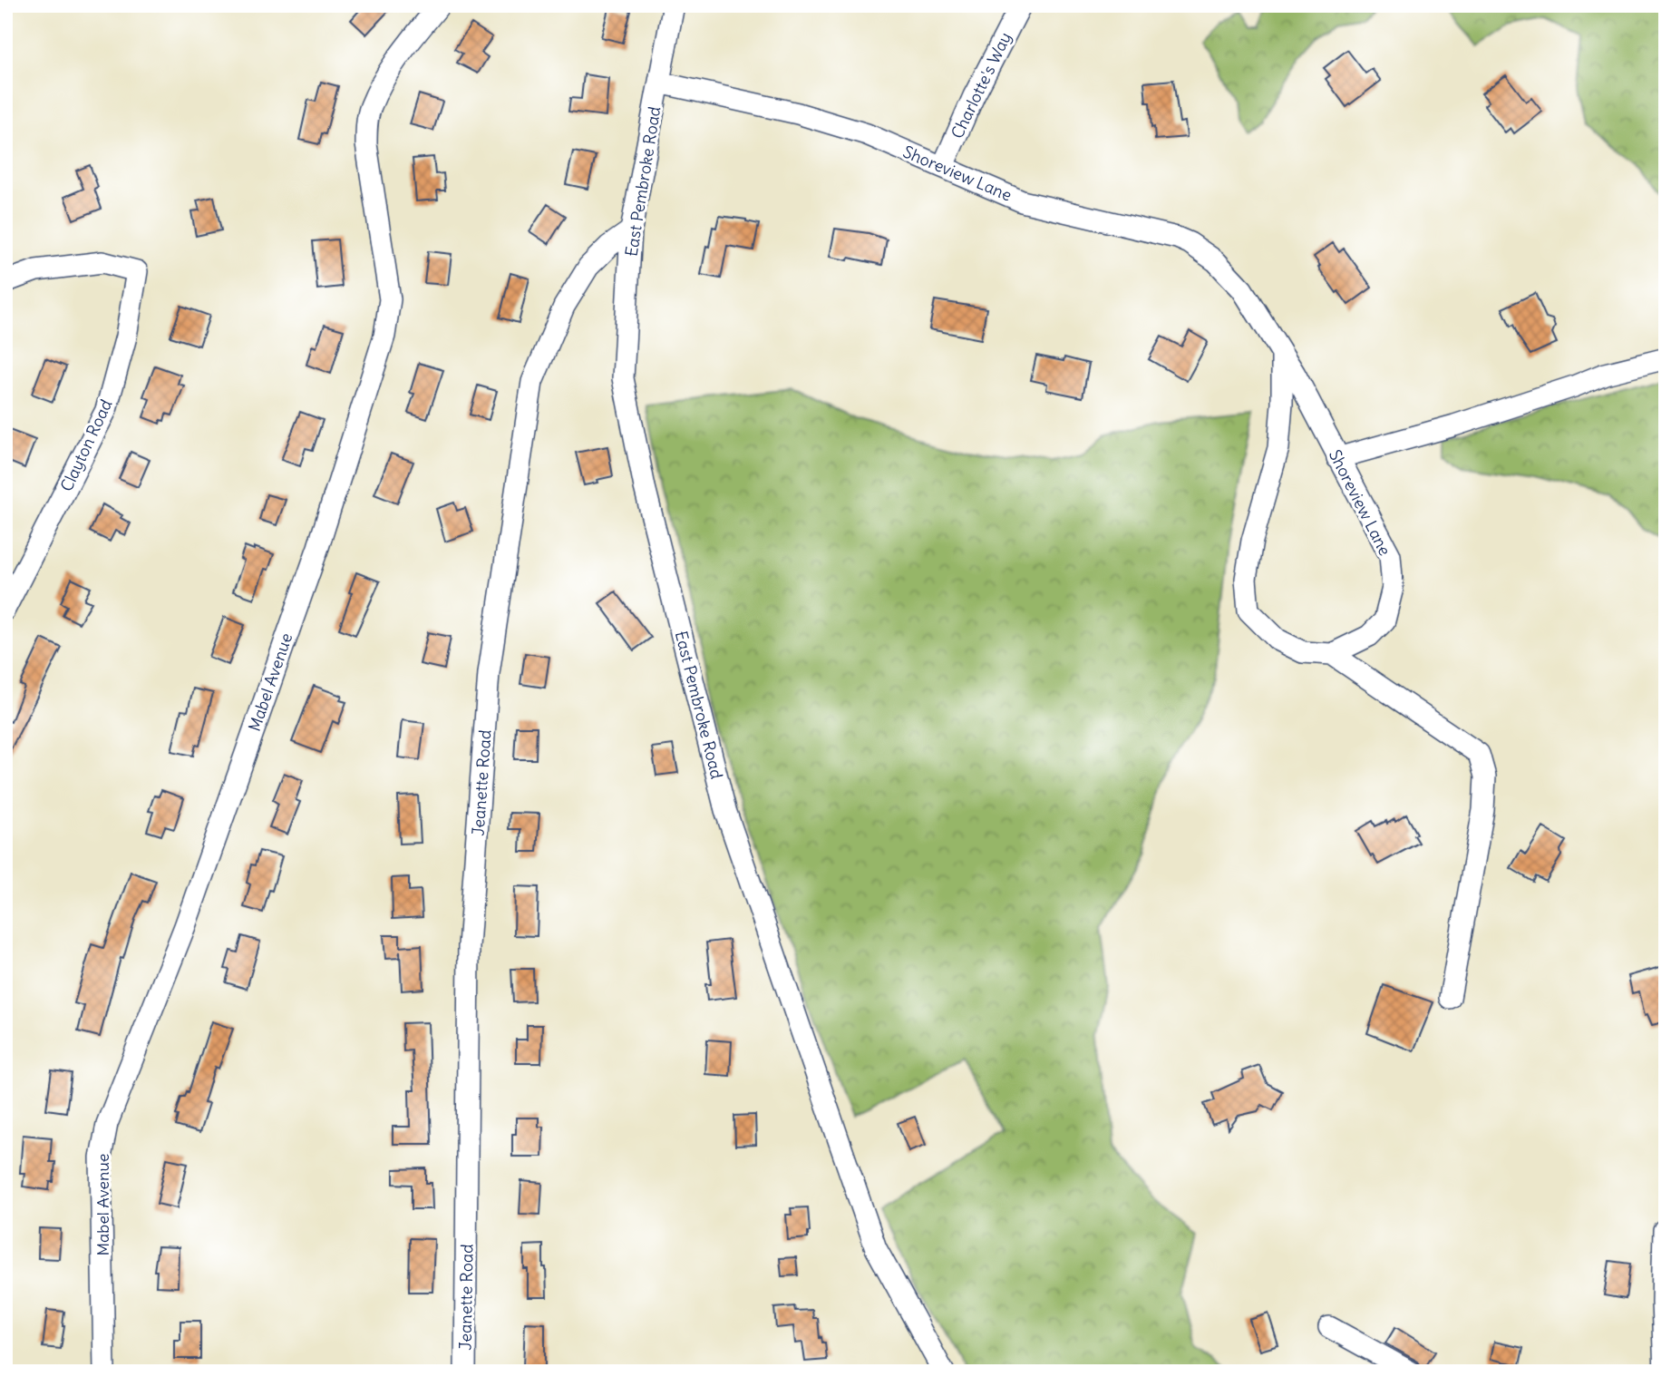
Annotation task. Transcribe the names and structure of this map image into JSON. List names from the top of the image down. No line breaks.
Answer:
{"streets":{"street":["Charlotte's Way","Shoreview Lane","East Pembroke Road","Clayton Road","Mabel Avenue","Jeanette Road"]},"crossings":[["Charlotte's Way","Shoreview Lane"],["Shoreview Lane","East Pembroke Road"],["East Pembroke Road","Jeanette Road"]]}
